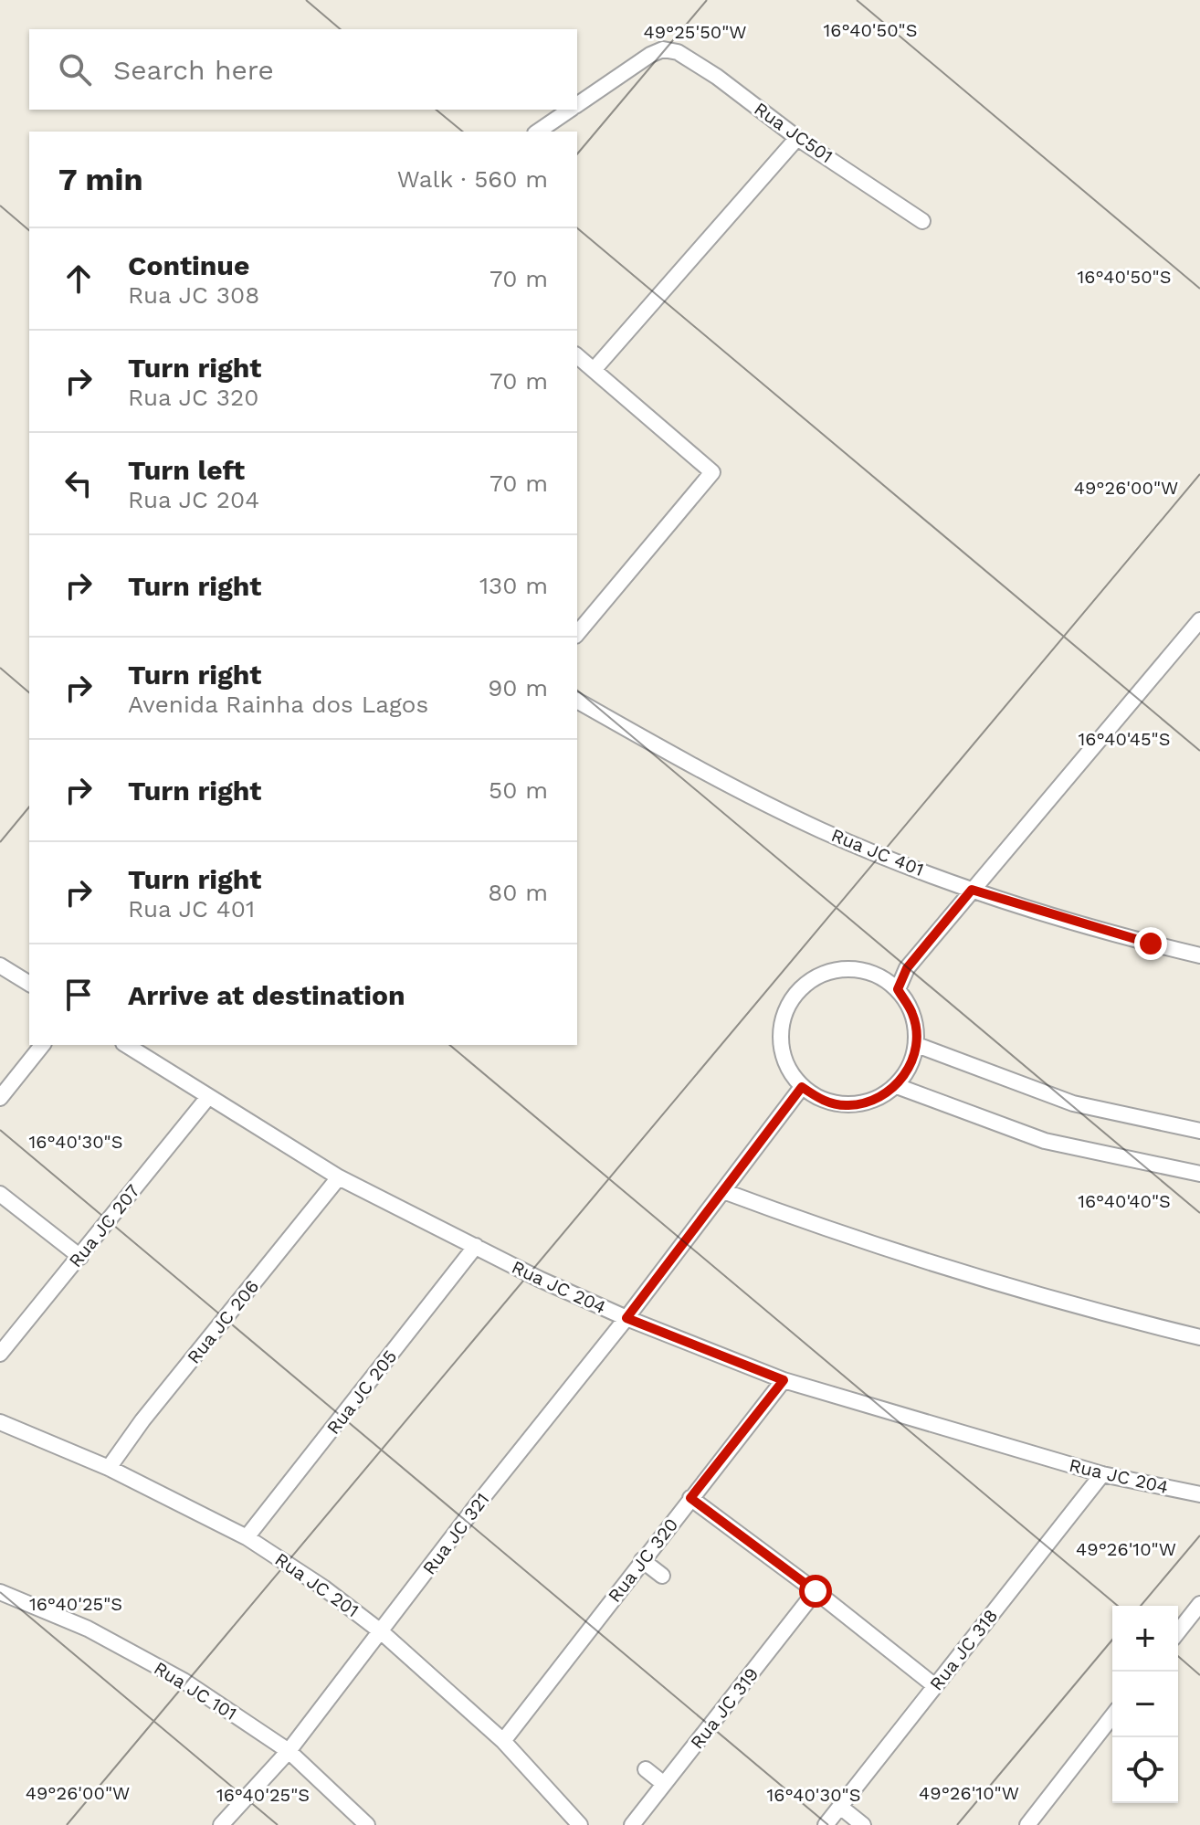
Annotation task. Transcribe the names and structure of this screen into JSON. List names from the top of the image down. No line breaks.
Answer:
{"streets":{"street":["Rua JC501","Rua JC 401","Rua JC 207","Rua JC 204","Rua JC 206","Rua JC 205","Rua JC 321","Rua JC 320","Rua JC 201","Rua JC 318","Rua JC 101","Rua JC 319"]},"crossings":[["Rua JC 207","Rua JC 204"],["Rua JC 204","Rua JC 206"],["Rua JC 204","Rua JC 205"],["Rua JC 204","Rua JC 321"],["Rua JC 204","Rua JC 320"],["Rua JC 204","Rua JC 318"],["Rua JC 206","Rua JC 201"],["Rua JC 205","Rua JC 201"],["Rua JC 321","Rua JC 201"],["Rua JC 321","Rua JC 101"],["Rua JC 320","Rua JC 201"]],"page":{"search":"Search here","heading":["7 min","Walk · 560 m"],"list":[["Continue","Rua JC 308","70 m"],["Turn right","Rua JC 320","70 m"],["Turn left","Rua JC 204","70 m"],["Turn right","130 m"],["Turn right","Avenida Rainha dos Lagos","90 m"],["Turn right","50 m"],["Turn right","Rua JC 401","80 m"],"Arrive at destination"],"map_buttons":["+","−"]},"coordinates":["16°40'50\"S","49°25'50\"W","49°26'00\"W","16°40'45\"S","16°40'30\"S","16°40'40\"S","49°26'10\"W","16°40'25\"S"]}
